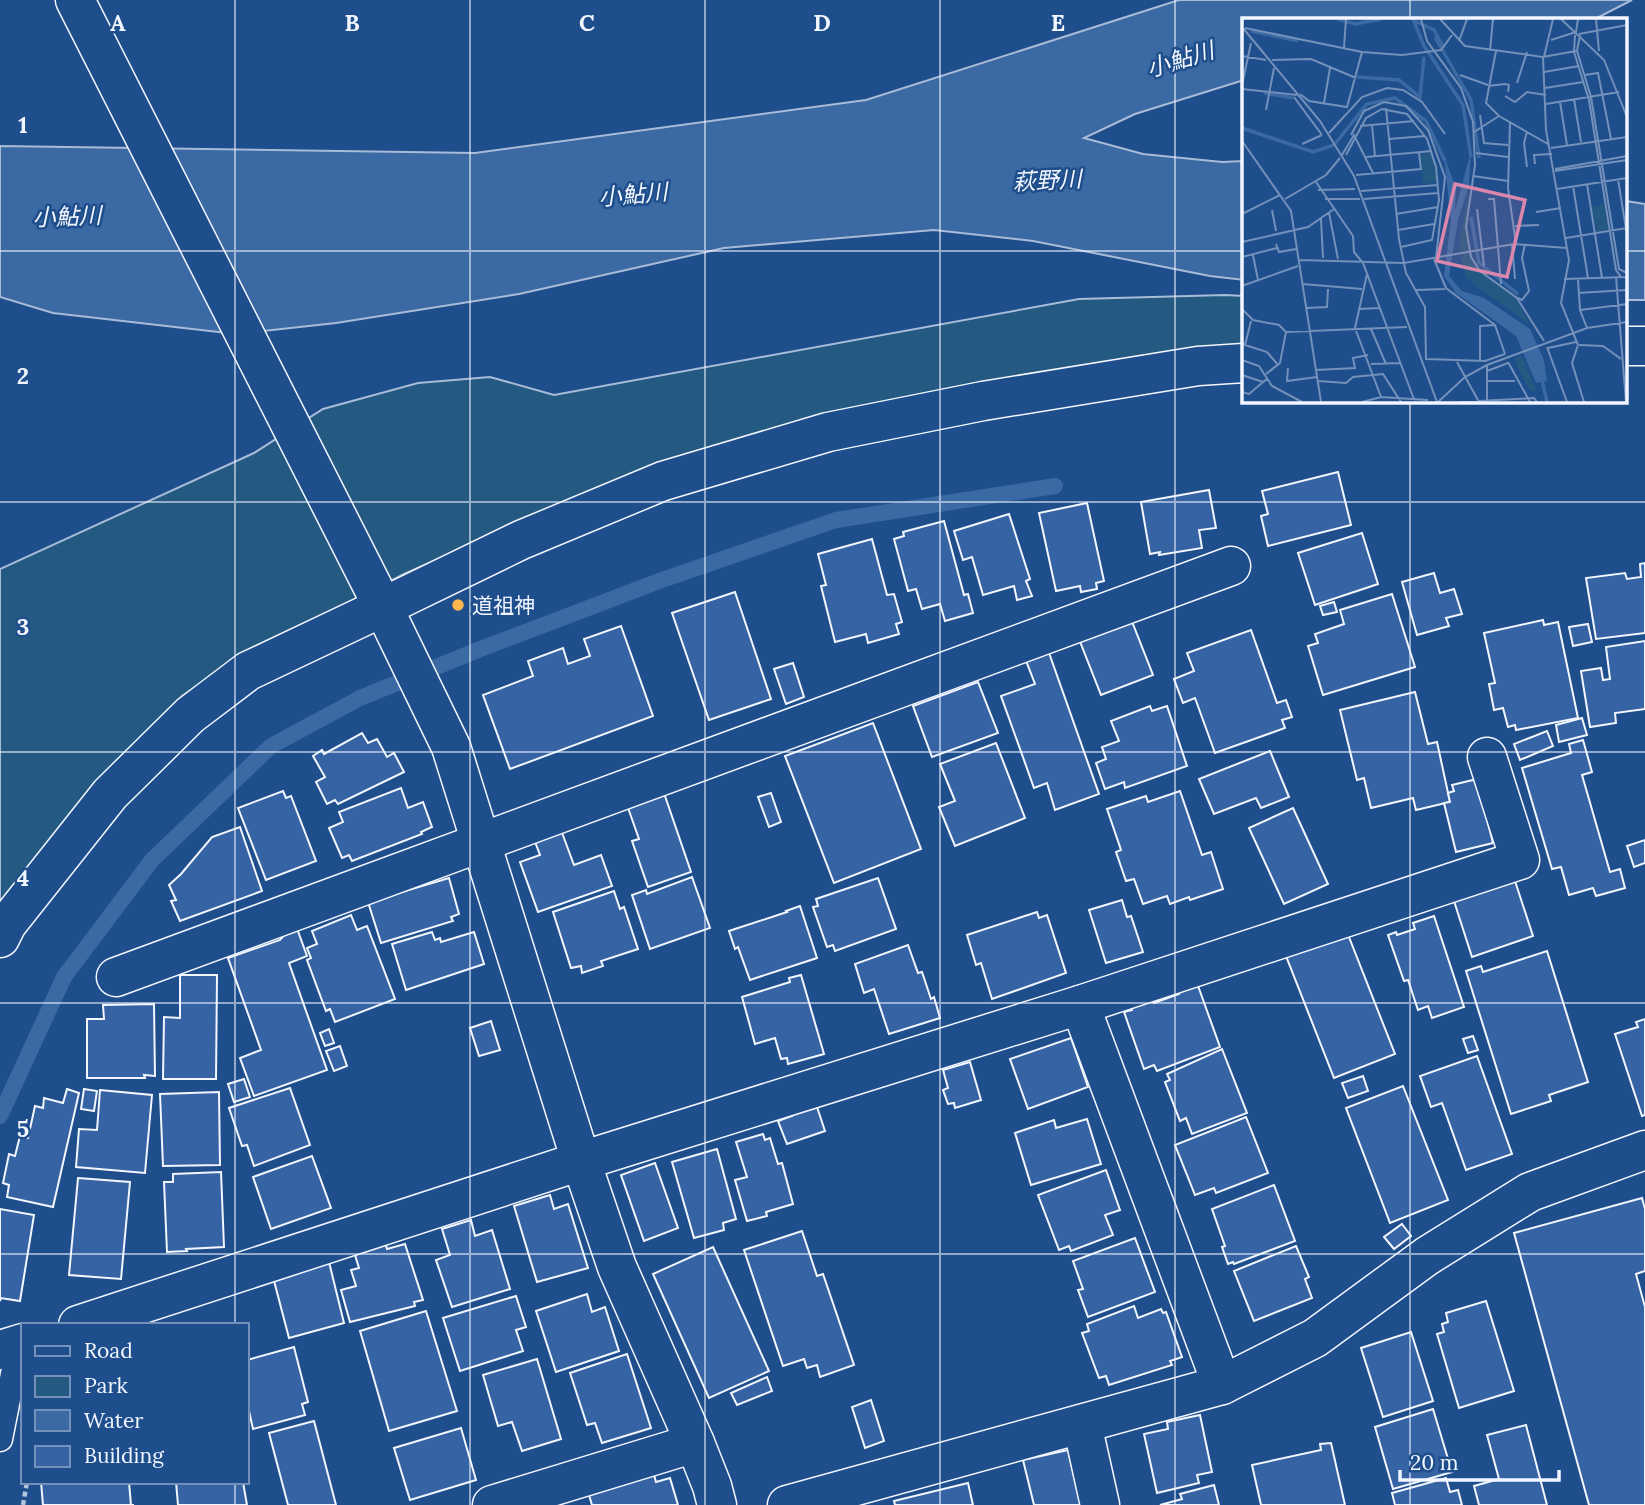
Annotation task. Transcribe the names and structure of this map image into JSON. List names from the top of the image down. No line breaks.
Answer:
{"water":["小鮎川","萩野川"],"places":["道祖神"],"legend":["Road","Park","Water","Building"],"scale_bar":"20 m","grid":{"columns":["A","B","C","D","E"],"rows":["1","2","3","4","5"]}}
